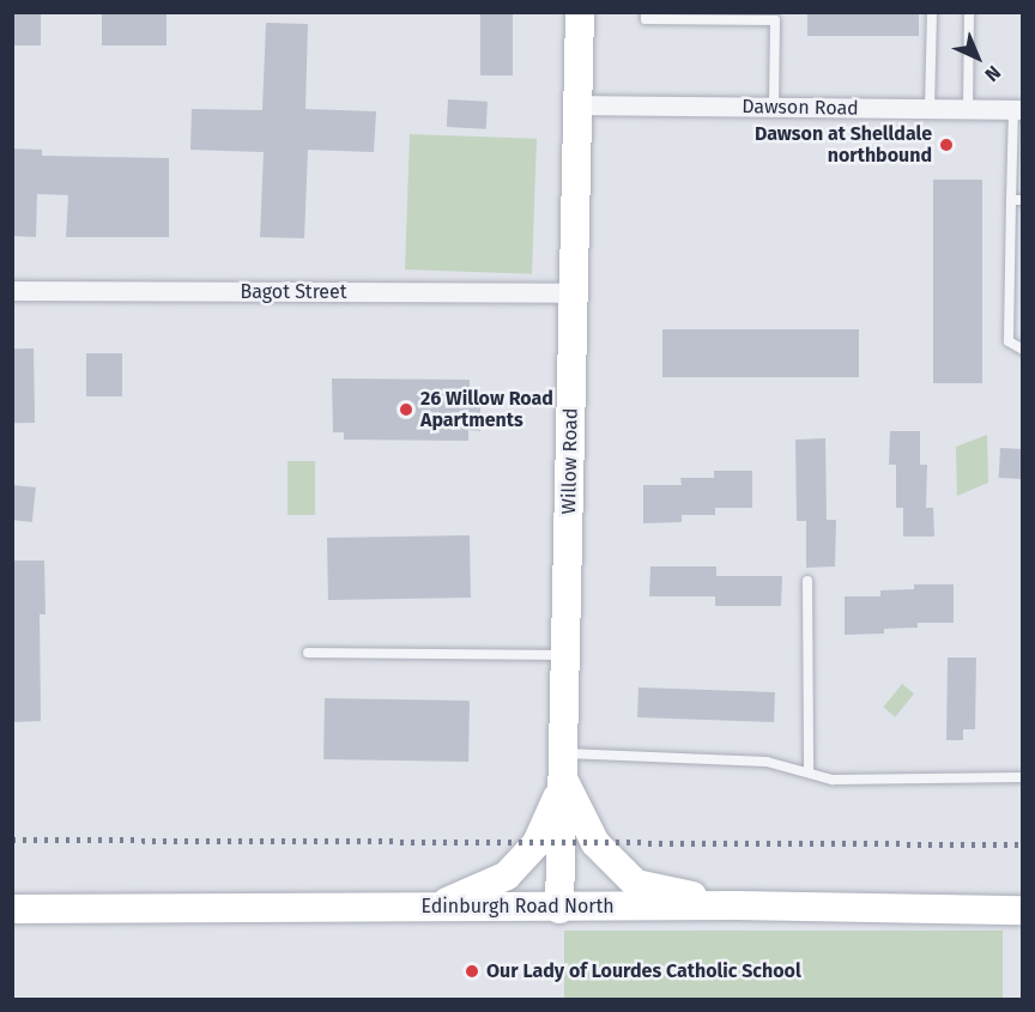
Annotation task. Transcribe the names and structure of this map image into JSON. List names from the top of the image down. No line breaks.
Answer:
{"streets":{"main road":["Willow Road","Edinburgh Road North"],"street":["Dawson Road","Bagot Street"]},"crossings":[["Dawson Road","Willow Road"],["Bagot Street","Willow Road"],["Willow Road","Edinburgh Road North"]],"places":["Dawson at Shelldale northbound","26 Willow Road Apartments","Our Lady of Lourdes Catholic School"],"north":"bottom right"}
